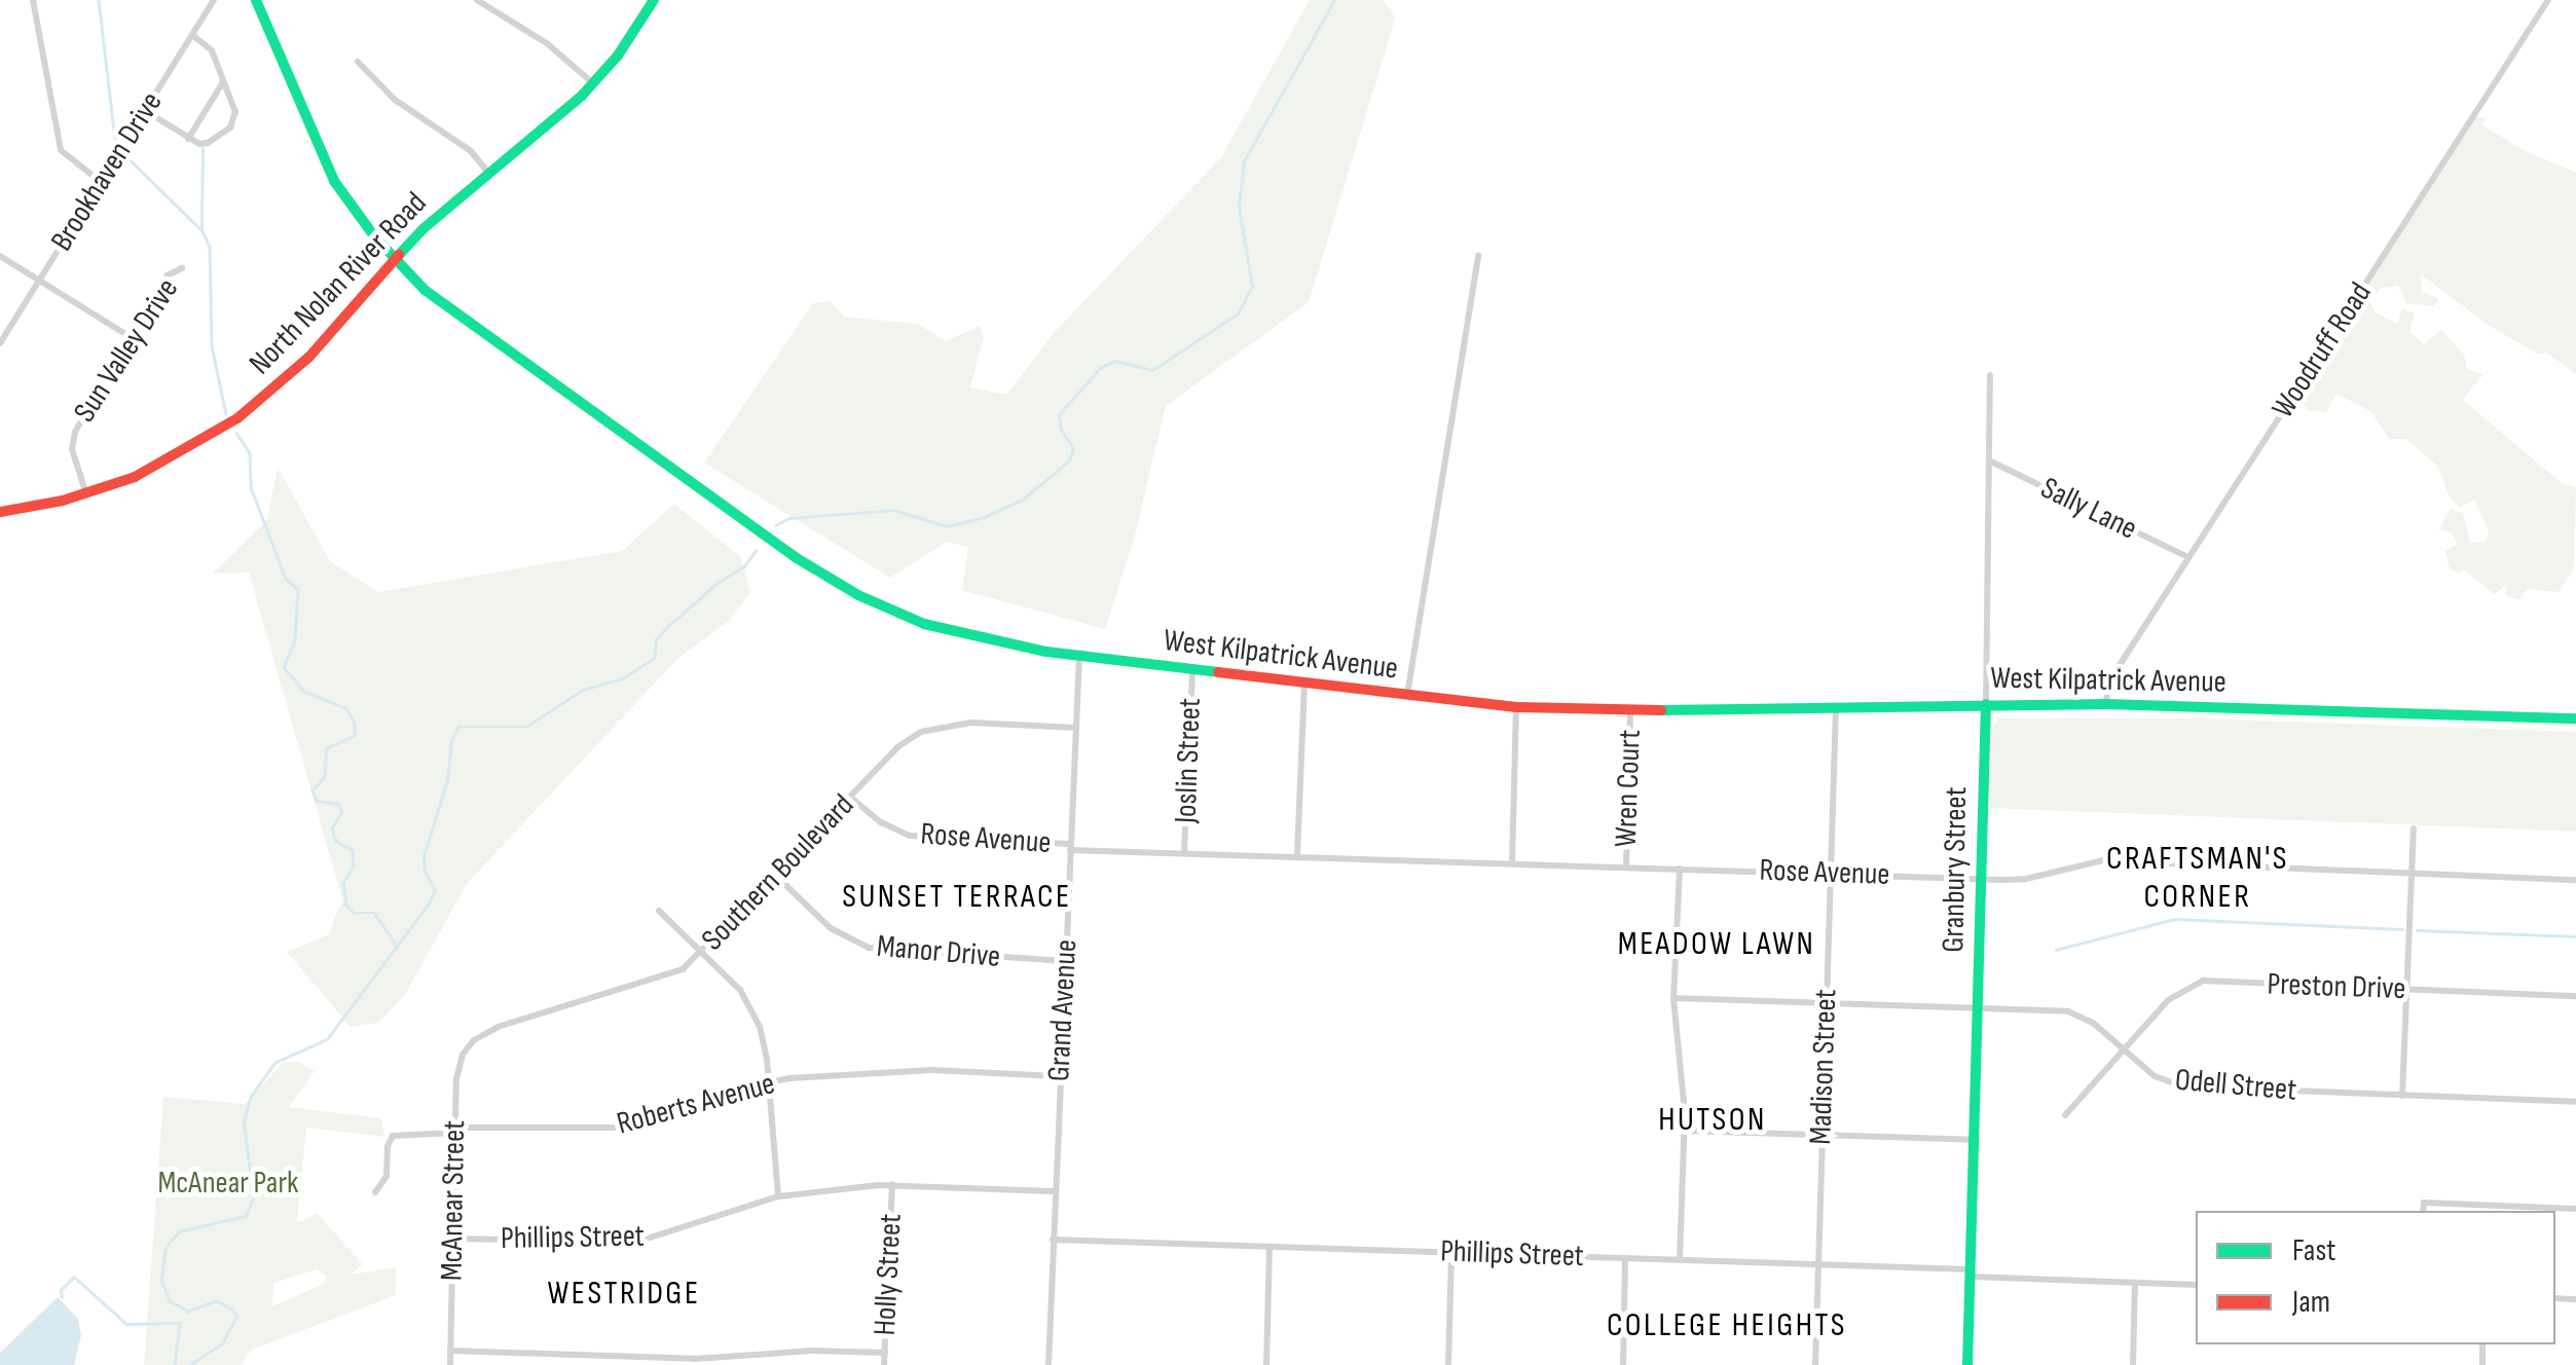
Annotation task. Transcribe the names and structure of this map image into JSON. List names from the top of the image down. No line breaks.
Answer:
{"streets":{"main road":["North Nolan River Road","West Kilpatrick Avenue","Granbury Street"],"street":["Brookhaven Drive","Sun Valley Drive","Woodruff Road","Sally Lane","Joslin Street","Wren Court","Rose Avenue","Southern Boulevard","Manor Drive","Preston Drive","Grand Avenue","Madison Street","Odell Street","Roberts Avenue","McAnear Street","Phillips Street","Holly Street"]},"crossings":[["North Nolan River Road","Sun Valley Drive"],["North Nolan River Road","West Kilpatrick Avenue"],["Woodruff Road","Sally Lane"],["Woodruff Road","West Kilpatrick Avenue"],["Sally Lane","Granbury Street"],["West Kilpatrick Avenue","Joslin Street"],["West Kilpatrick Avenue","Wren Court"],["West Kilpatrick Avenue","Granbury Street"],["West Kilpatrick Avenue","Grand Avenue"],["West Kilpatrick Avenue","Madison Street"],["Joslin Street","Rose Avenue"],["Wren Court","Rose Avenue"],["Rose Avenue","Granbury Street"],["Rose Avenue","Southern Boulevard"],["Rose Avenue","Grand Avenue"],["Rose Avenue","Madison Street"],["Granbury Street","Odell Street"],["Granbury Street","Phillips Street"],["Southern Boulevard","Manor Drive"],["Southern Boulevard","Grand Avenue"],["Southern Boulevard","McAnear Street"],["Manor Drive","Grand Avenue"],["Preston Drive","Odell Street"],["Grand Avenue","Roberts Avenue"],["Grand Avenue","Phillips Street"],["Madison Street","Odell Street"],["Madison Street","Phillips Street"],["Roberts Avenue","McAnear Street"],["McAnear Street","Phillips Street"],["Phillips Street","Holly Street"]],"districts":["CRAFTSMAN'S CORNER","SUNSET TERRACE","MEADOW LAWN","HUTSON","WESTRIDGE","COLLEGE HEIGHTS"],"parks":["McAnear Park"],"legend":["Fast","Jam"]}
